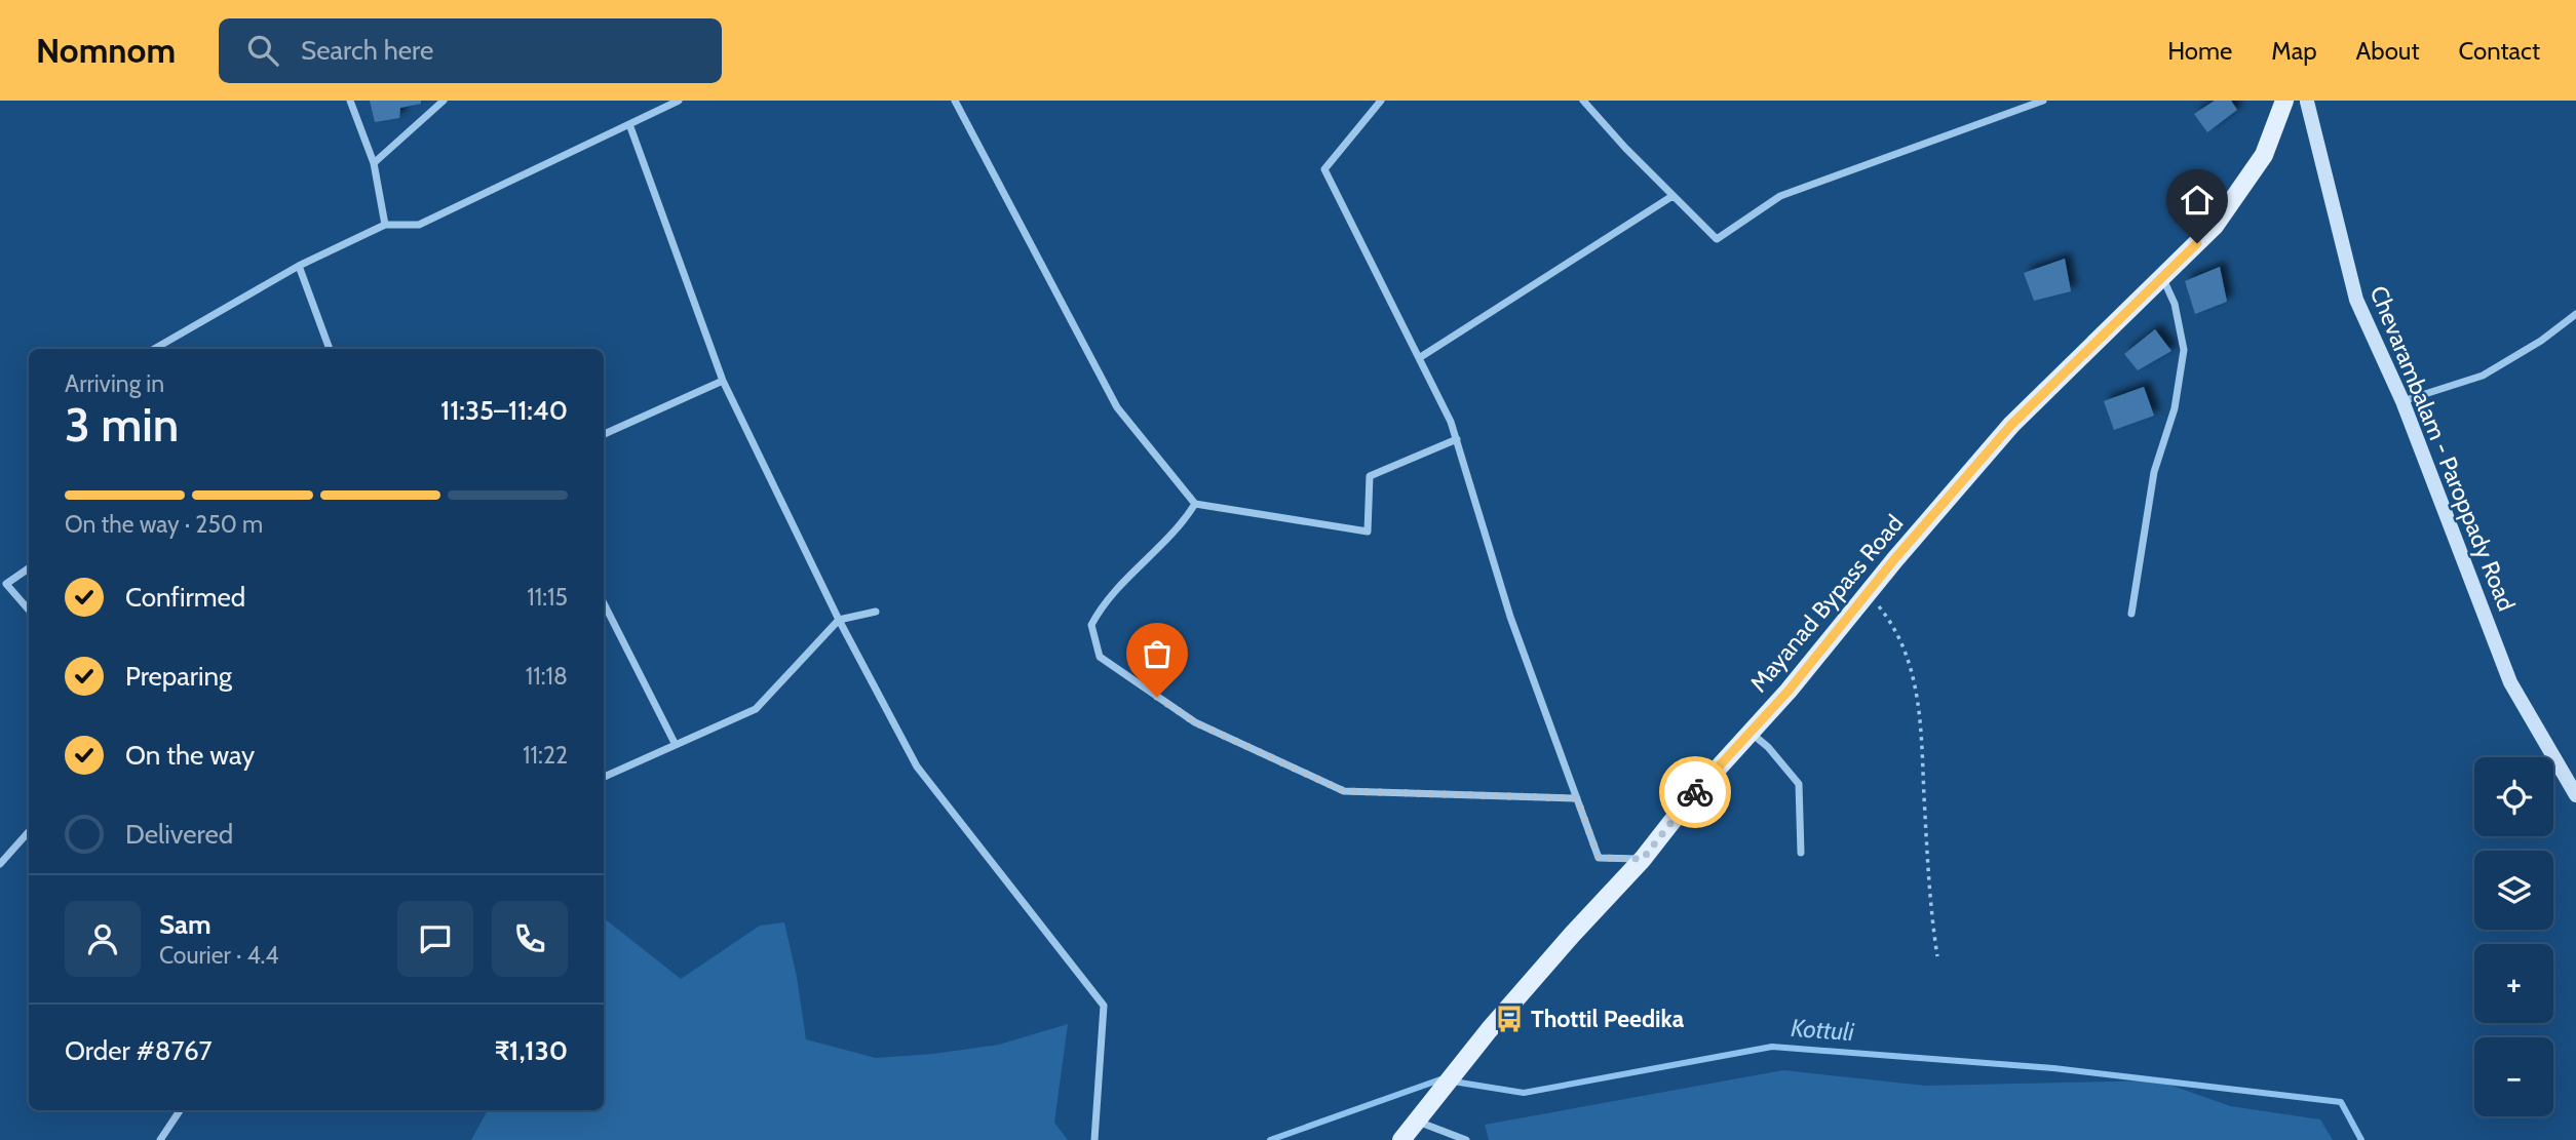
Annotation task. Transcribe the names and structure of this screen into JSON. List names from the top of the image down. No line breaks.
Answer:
{"streets":{"main road":["Chevarambalam - Paroppady Road","Mayanad Bypass Road"]},"water":["Kottuli"],"places":{"bus stop":["Thottil Peedika"]},"page":{"header":"Nomnom","search":"Search here","nav":["Home","Map","About","Contact"],"heading":["3 min","Arriving in","11:35–11:40"],"panel":["Sam","Courier · 4.4","Order #8767","₹1,130"],"bar":"On the way · 250 m","list":[["Confirmed","11:15"],["Preparing","11:18"],["On the way","11:22"],"Delivered"],"map_buttons":["+","−"]}}
